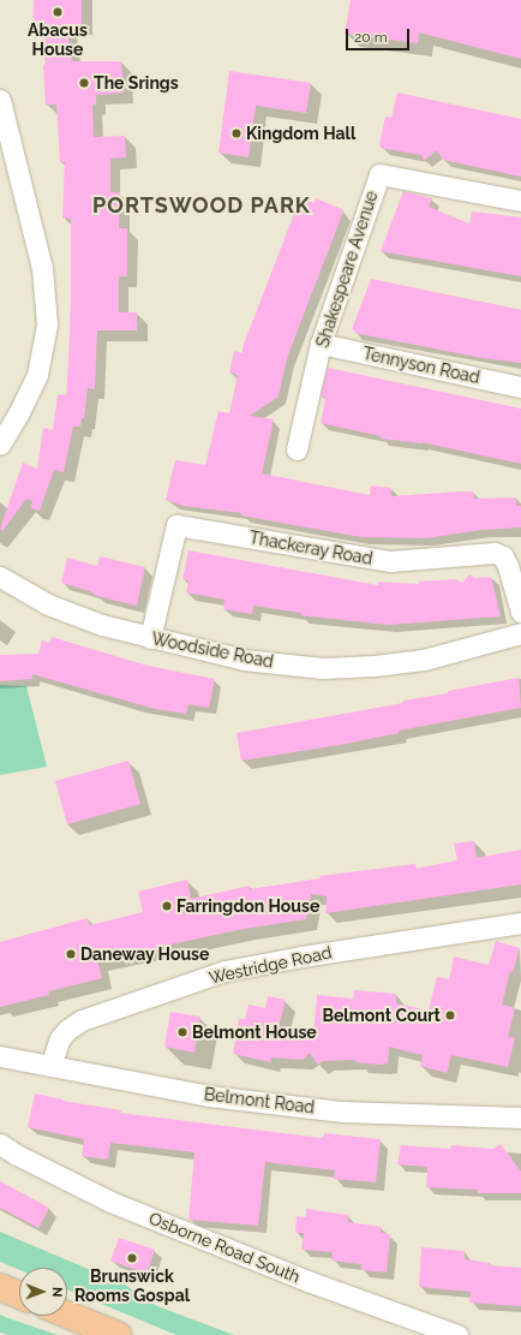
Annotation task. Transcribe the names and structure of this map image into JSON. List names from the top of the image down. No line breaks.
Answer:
{"streets":{"street":["Shakespeare Avenue","Tennyson Road","Thackeray Road","Woodside Road","Westridge Road","Belmont Road","Osborne Road South"]},"crossings":[["Shakespeare Avenue","Tennyson Road"],["Thackeray Road","Woodside Road"],["Westridge Road","Belmont Road"]],"districts":["PORTSWOOD PARK"],"places":["Abacus House","The Srings","Kingdom Hall","Farringdon House","Daneway House","Belmont Court","Belmont House","Brunswick Rooms Gospal"],"scale_bar":"20 m","north":"right"}
